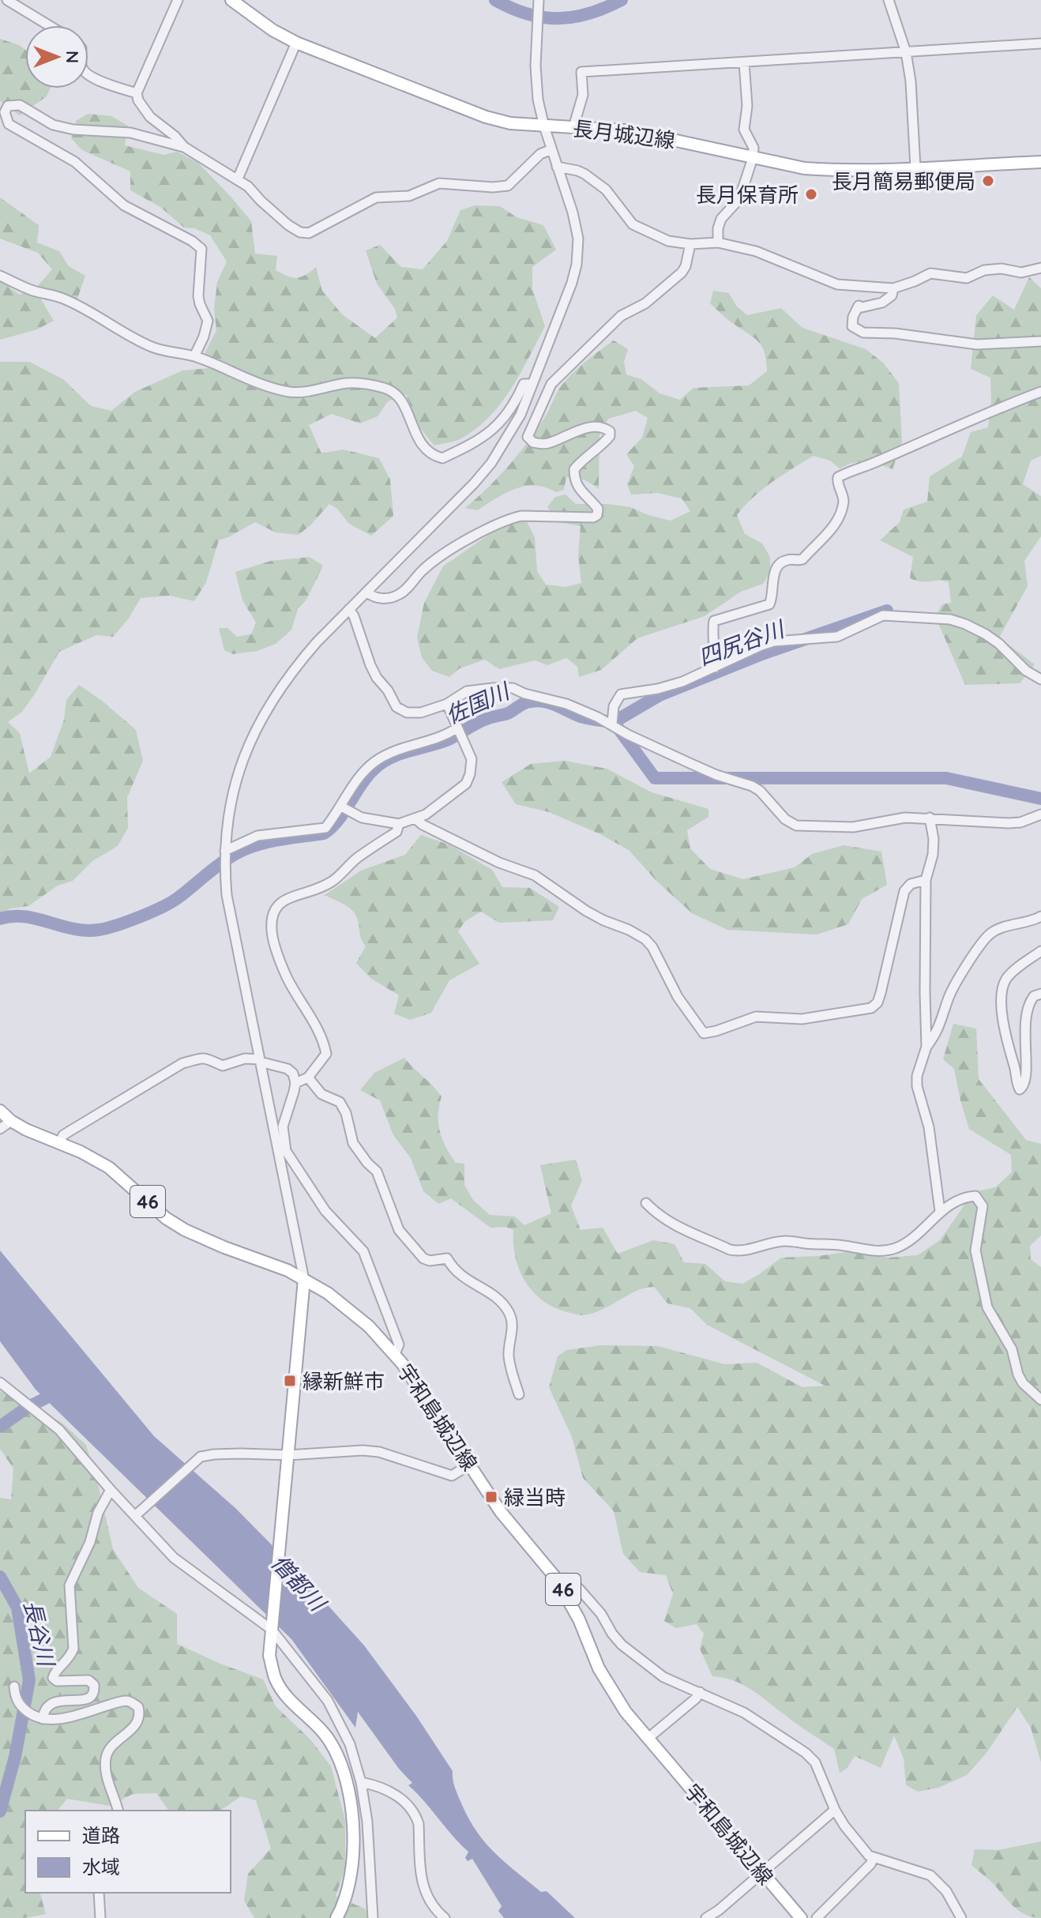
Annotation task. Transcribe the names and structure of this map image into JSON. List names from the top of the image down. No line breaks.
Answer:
{"streets":{"main road":["長月城辺線","46","宇和島城辺線"]},"water":["四尻谷川","佐国川","僧都川","長谷川"],"places":{"other":["長月簡易郵便局","長月保育所"],"transit":["縁新鮮市","緑当時"]},"legend":["道路","水域"],"north":"right"}
